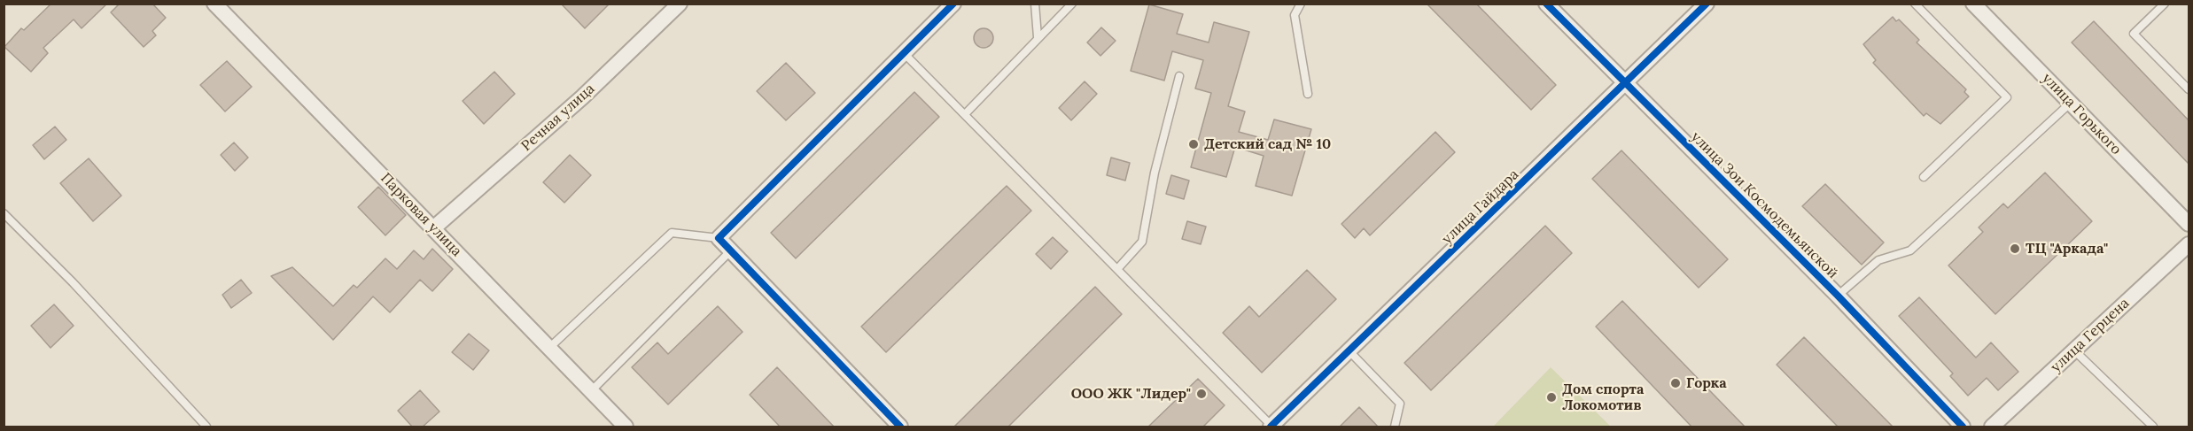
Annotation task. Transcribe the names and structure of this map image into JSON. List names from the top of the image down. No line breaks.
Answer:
{"streets":{"street":["улица Горького","Речная улица","улица Зои Космодемьянской","улица Гайдара","Парковая улица","улица Герцена"]},"crossings":[["Речная улица","Парковая улица"],["улица Зои Космодемьянской","улица Гайдара"]],"places":["Детский сад № 10","ТЦ \"Аркада\"","Горка","ООО ЖК \"Лидер\"","Дом спорта Локомотив"]}
